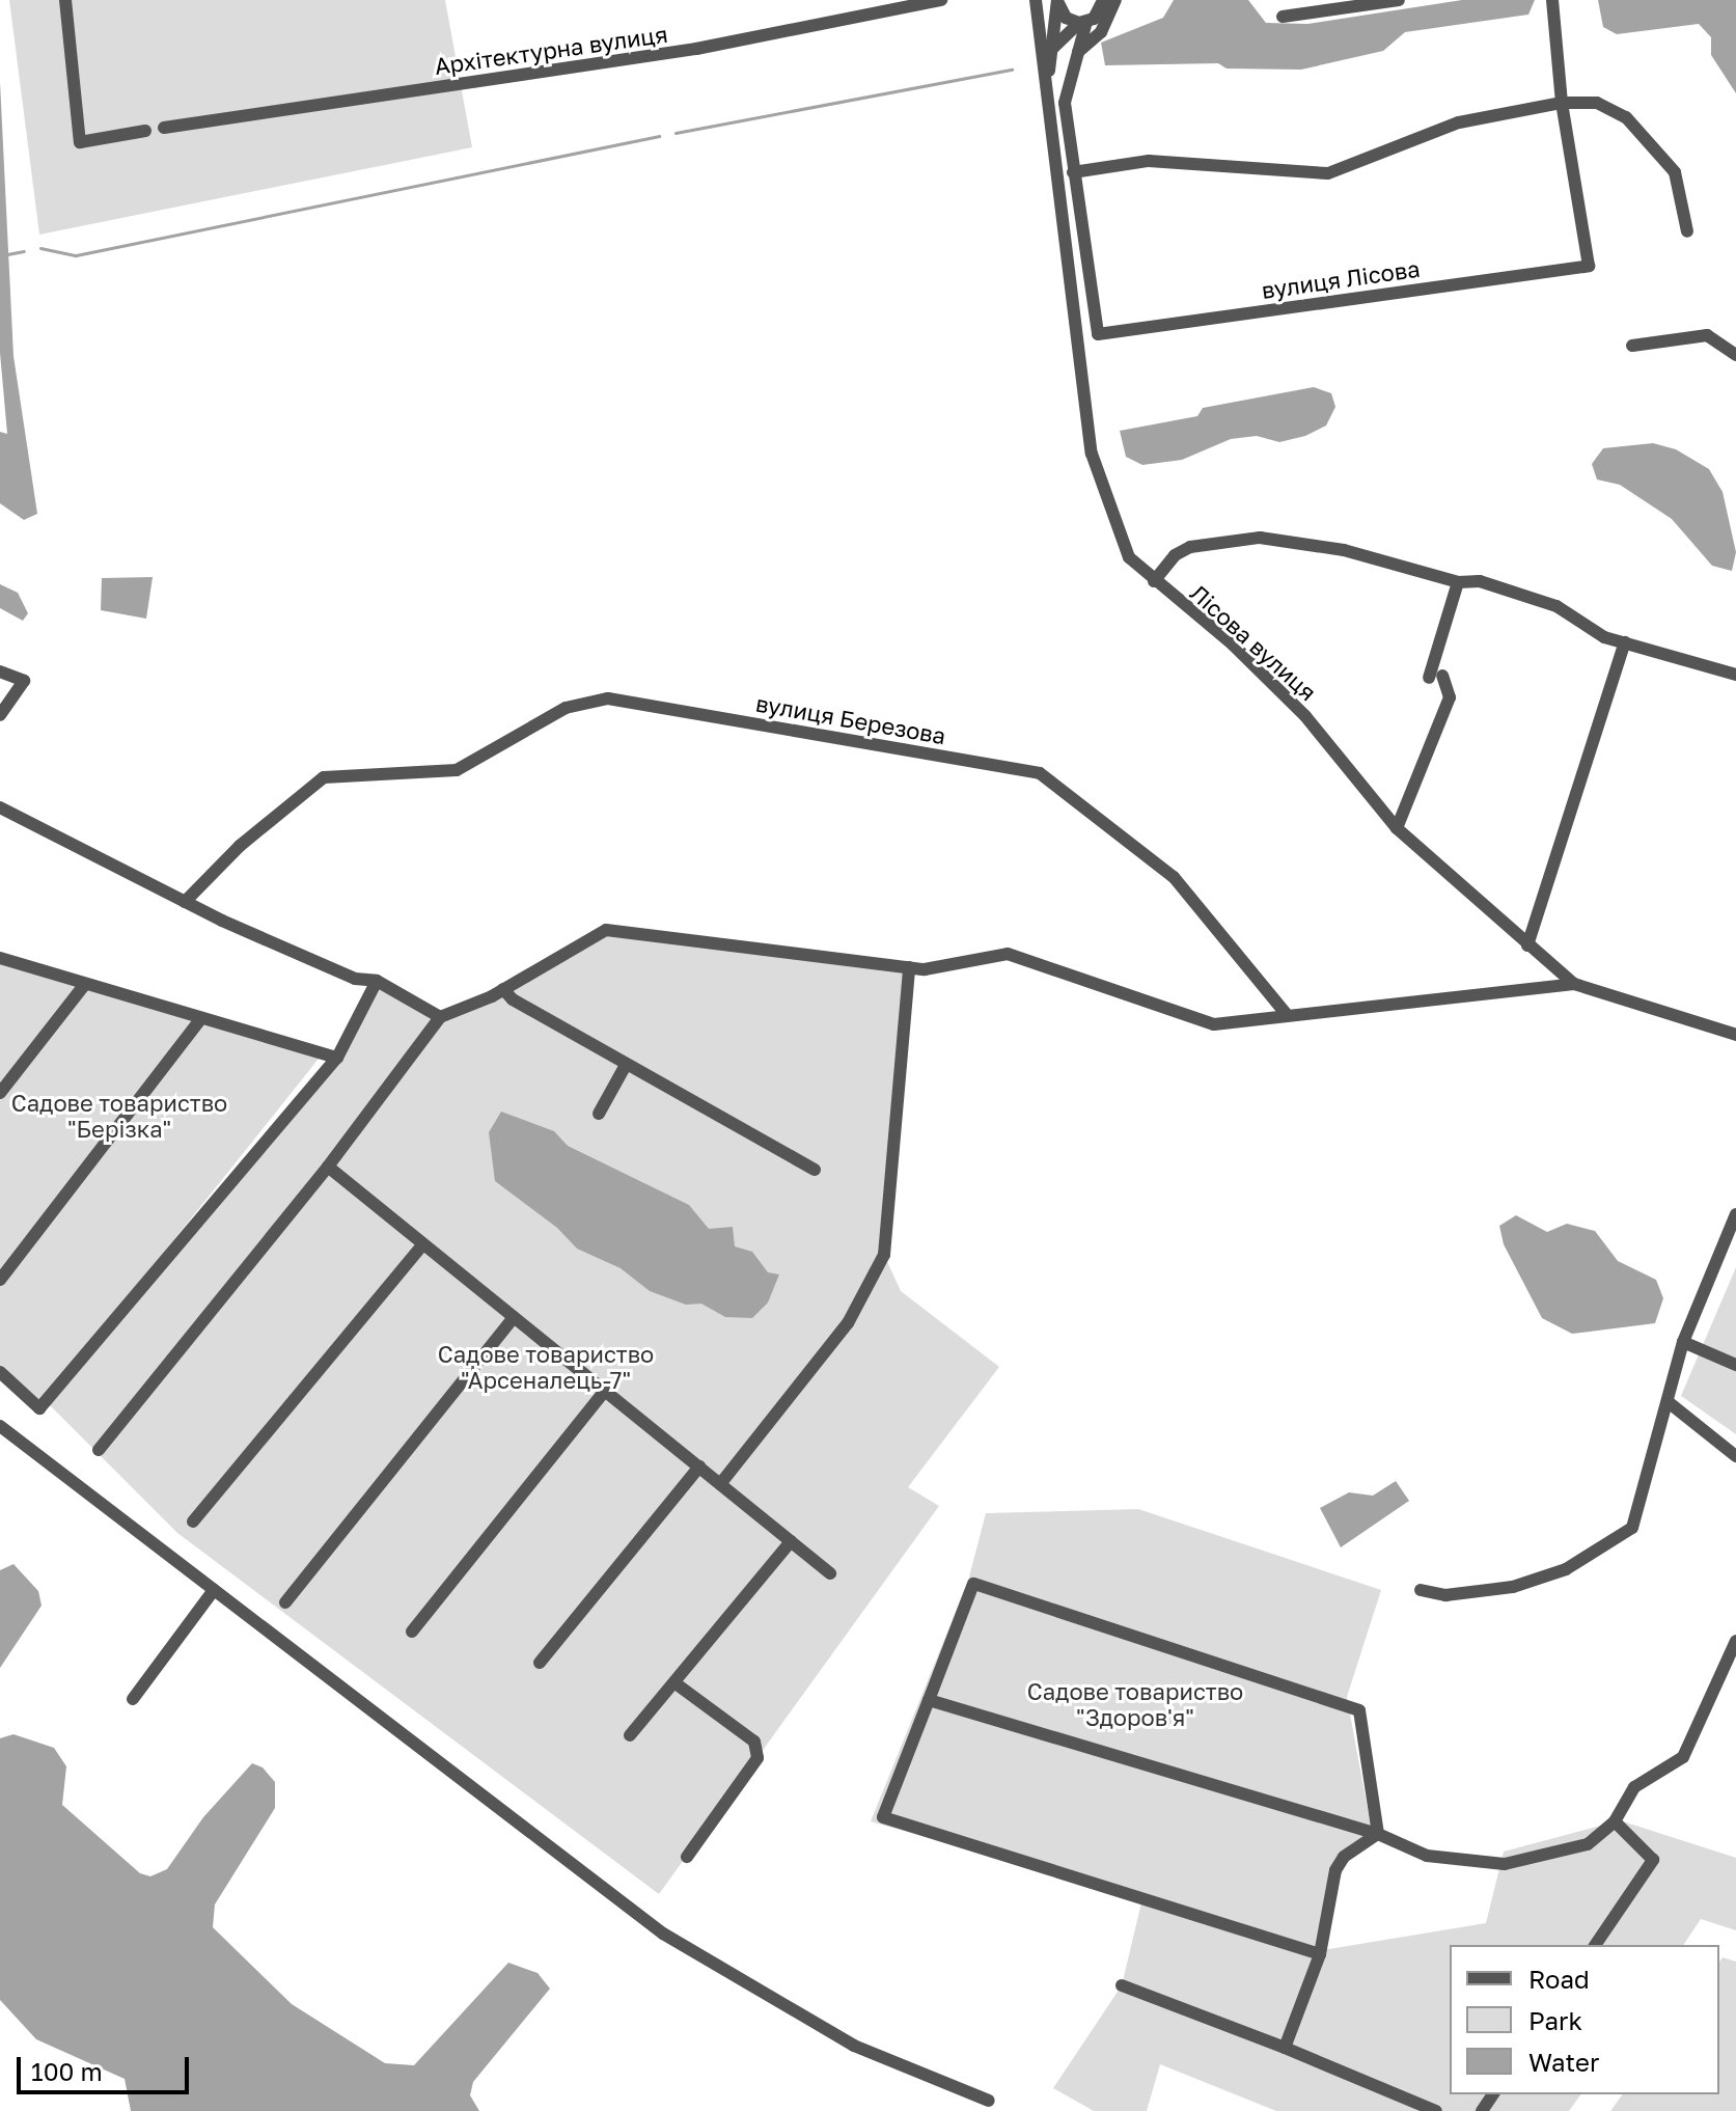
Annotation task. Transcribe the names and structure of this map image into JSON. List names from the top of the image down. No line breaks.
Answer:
{"streets":{"street":["Архітектурна вулиця","вулиця Лісова","Лісова вулиця","вулиця Березова"]},"parks":["Садове товариство \"Берізка\"","Садове товариство \"Арсеналець-7\"","Садове товариство \"Здоров'я\""],"legend":["Road","Park","Water"],"scale_bar":"100 m"}
